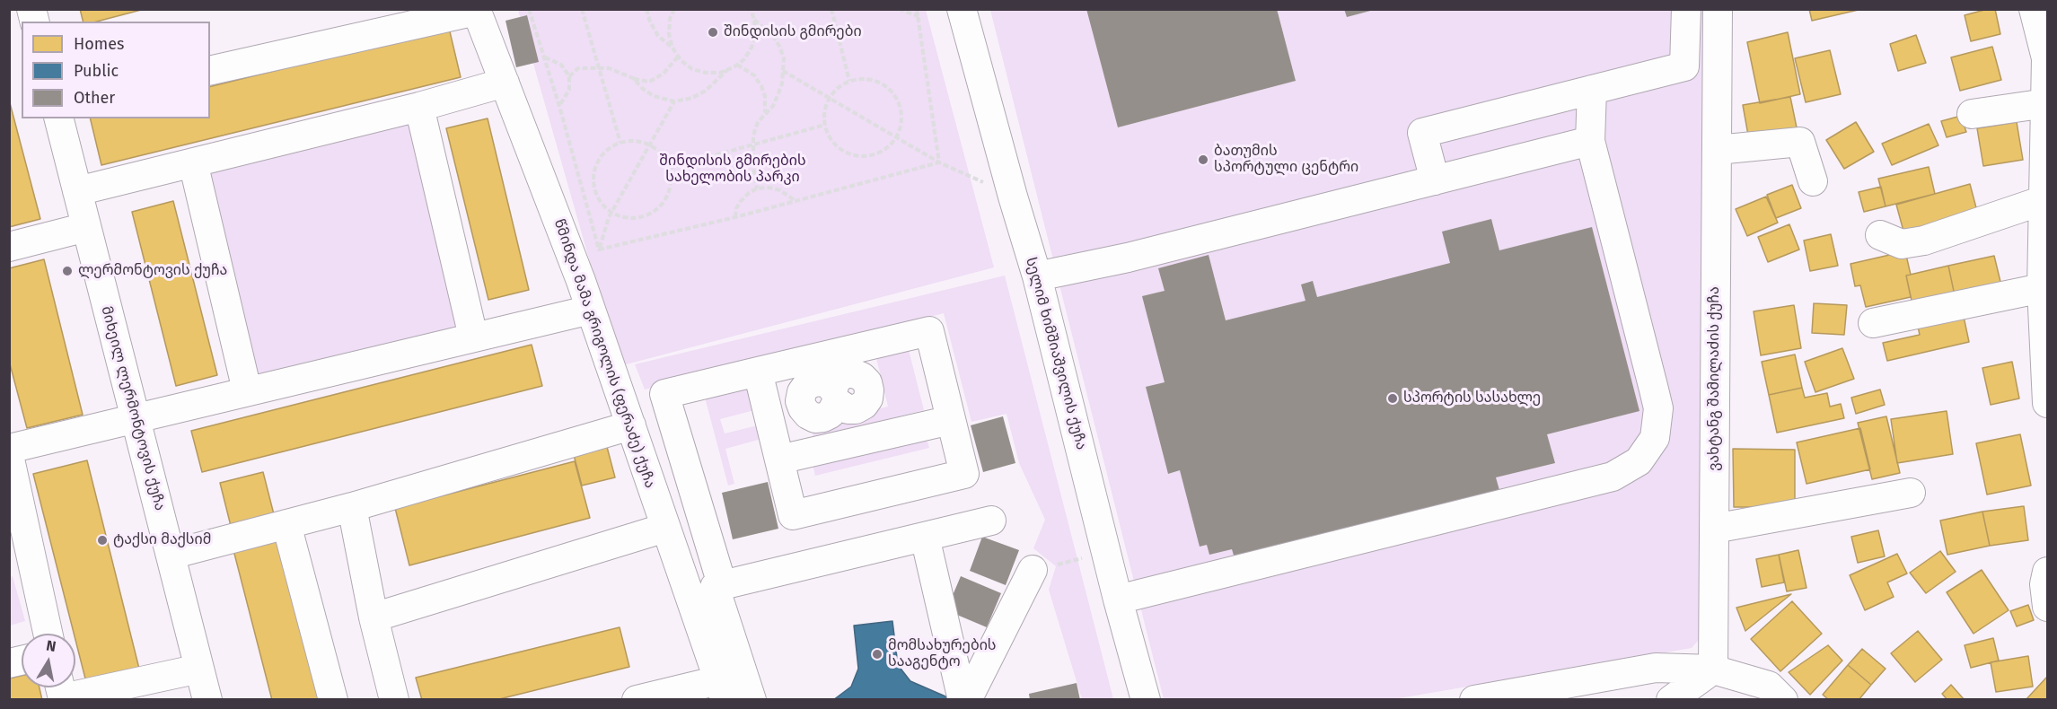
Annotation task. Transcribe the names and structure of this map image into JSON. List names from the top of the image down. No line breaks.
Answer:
{"streets":{"street":["წმინდა მამა გრიგოლის (ფერაძე) ქუჩა","სელიმ ხიმშიაშვილის ქუჩა","ვახტანგ შამილაძის ქუჩა","მიხეილ ლერმონტოვის ქუჩა"]},"parks":["შინდისის გმირების სახელობის პარკი"],"places":["შინდისის გმირები","ბათუმის სპორტული ცენტრი","ლერმონტოვის ქუჩა","სპორტის სასახლე","ტაქსი მაქსიმ","მომსახურების სააგენტო"],"legend":["Homes","Public","Other"],"north":"top"}
